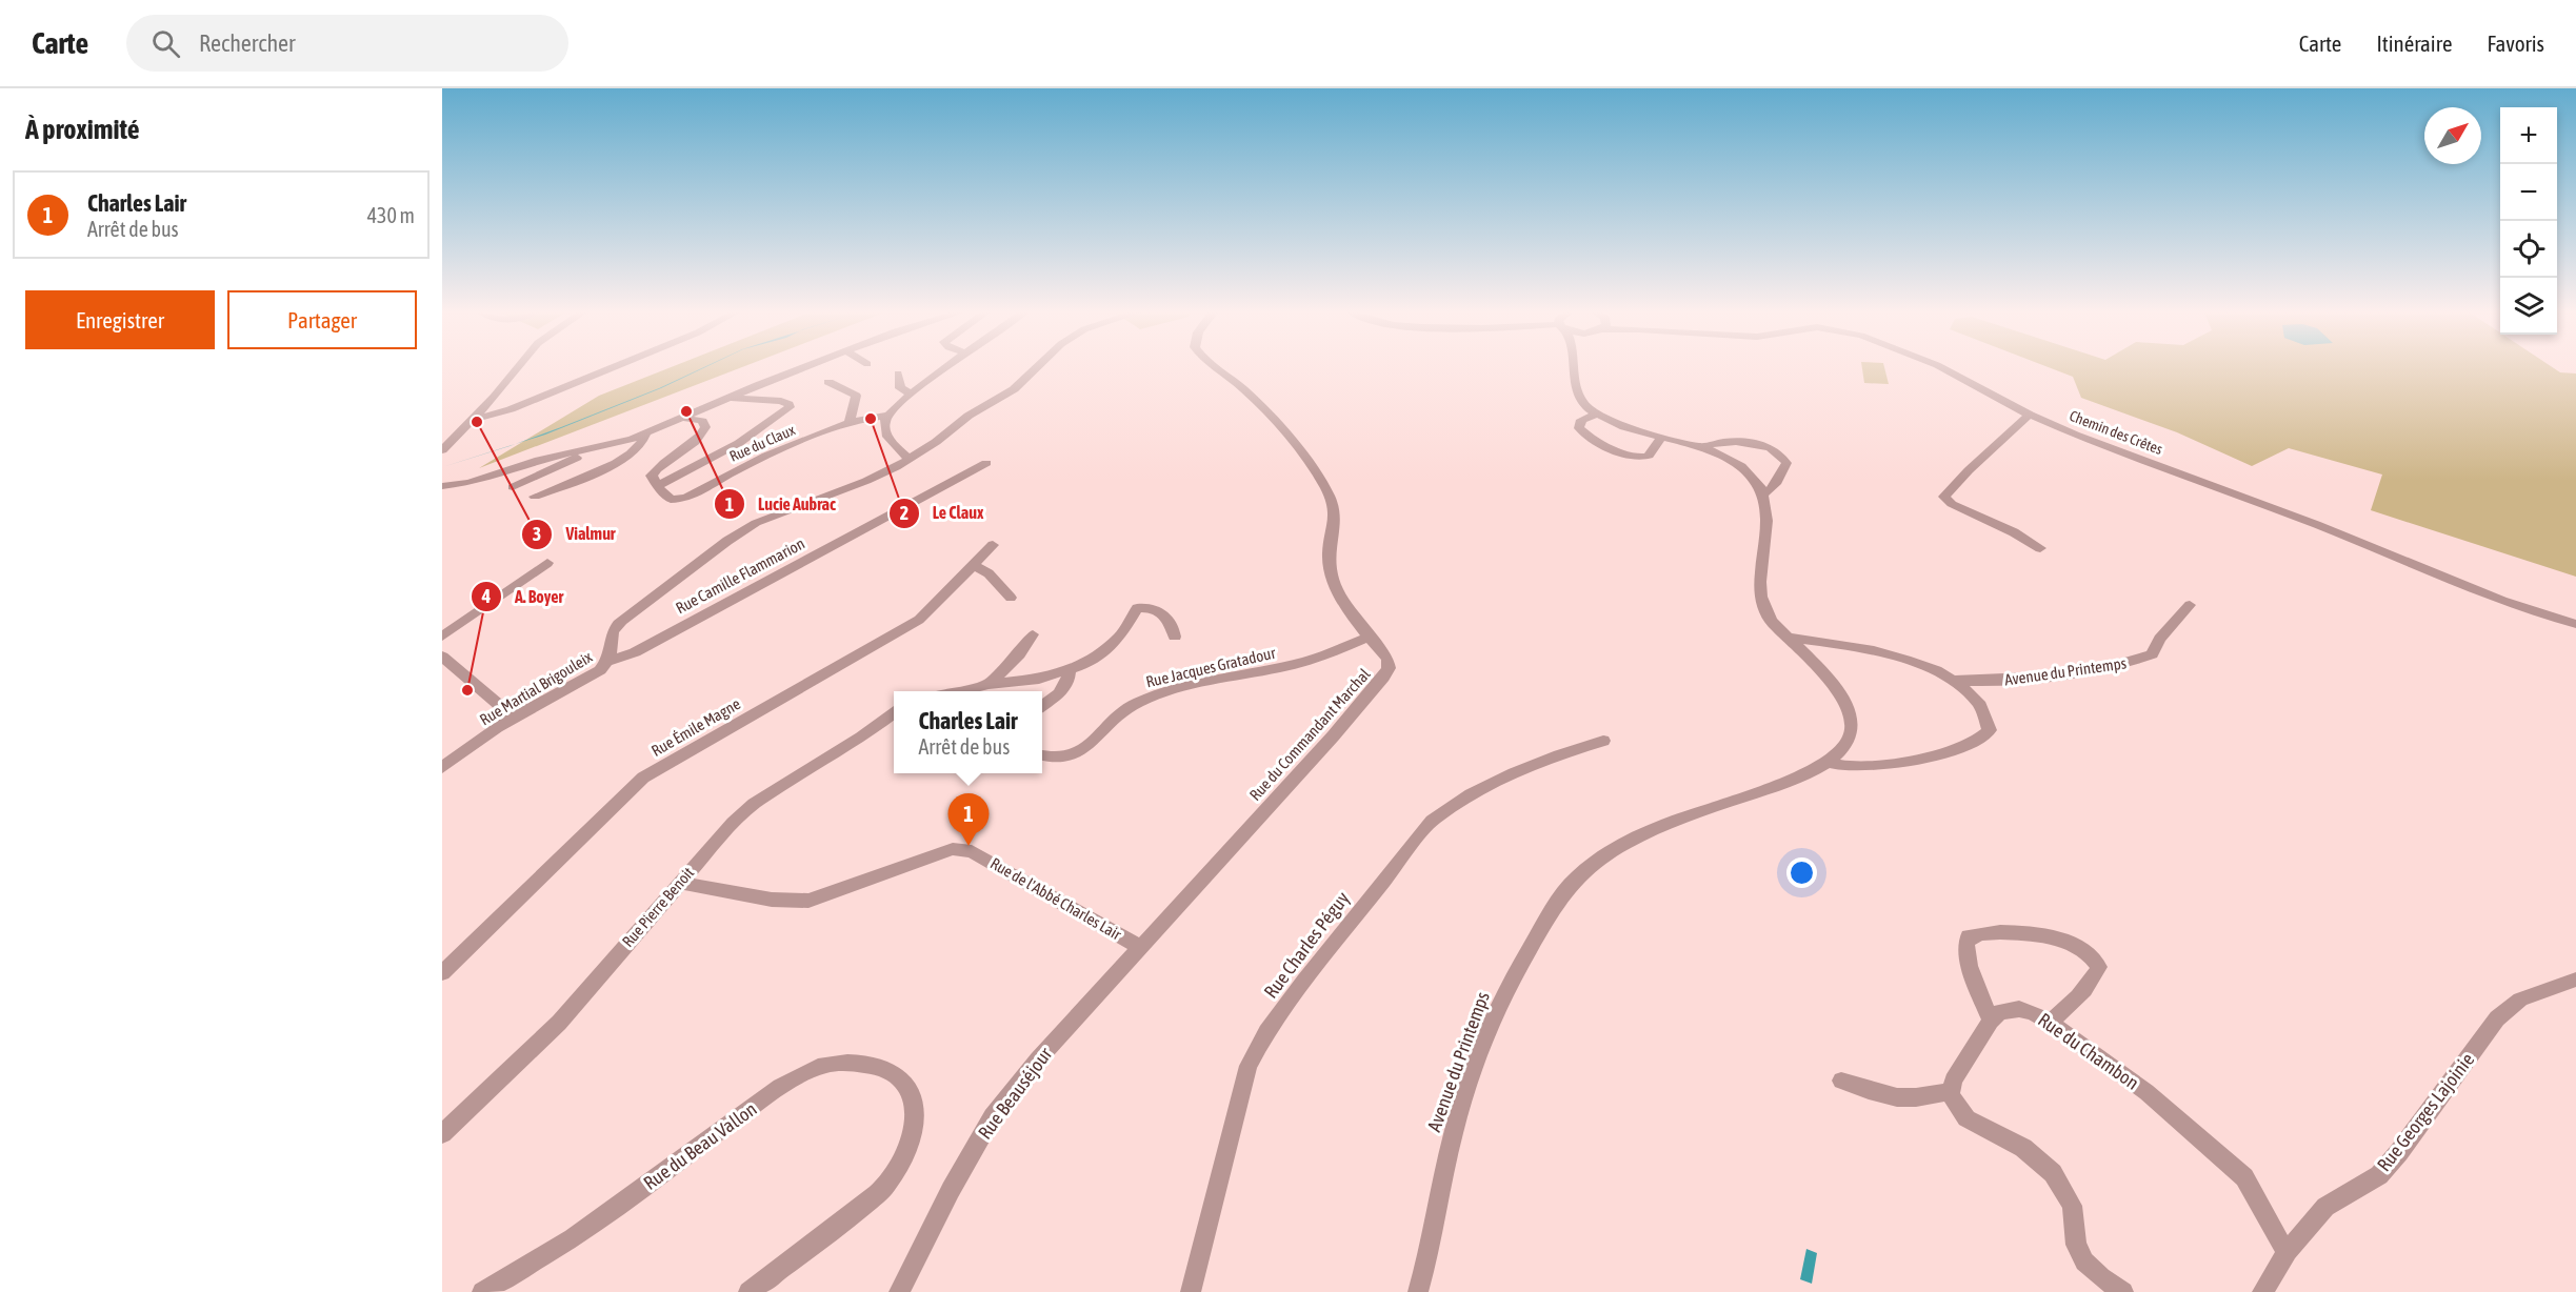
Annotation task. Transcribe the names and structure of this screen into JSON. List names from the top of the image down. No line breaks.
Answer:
{"streets":{"street":["Chemin des Crêtes","Rue du Claux","Rue Camille Flammarion","Rue Jacques Gratadour","Avenue du Printemps","Rue Martial Brigouleix","Rue Émile Magne","Rue du Commandant Marchal","Rue de l'Abbé Charles Lair","Rue Pierre Benoit","Rue Charles Péguy","Rue du Chambon","Rue Beauséjour","Rue Georges Lajoinie","Rue du Beau Vallon"]},"crossings":[["Rue Camille Flammarion","Rue Martial Brigouleix"],["Rue Jacques Gratadour","Rue du Commandant Marchal"],["Rue du Commandant Marchal","Rue de l'Abbé Charles Lair"],["Rue du Commandant Marchal","Rue Beauséjour"],["Rue de l'Abbé Charles Lair","Rue Pierre Benoit"],["Rue de l'Abbé Charles Lair","Rue Beauséjour"],["Rue du Chambon","Rue Georges Lajoinie"]],"places":["Lucie Aubrac","Le Claux","Vialmur","A. Boyer"],"north":"top right","page":{"header":"Carte","search":"Rechercher","nav":["Carte","Itinéraire","Favoris"],"heading":"À proximité","map_buttons":["+","−"],"list":[{"mark":"1","name":"Charles Lair","note":"Arrêt de bus","value":"430 m"}],"buttons":["Enregistrer","Partager"],"popup":["Charles Lair","Arrêt de bus"],"pins":"1"}}
